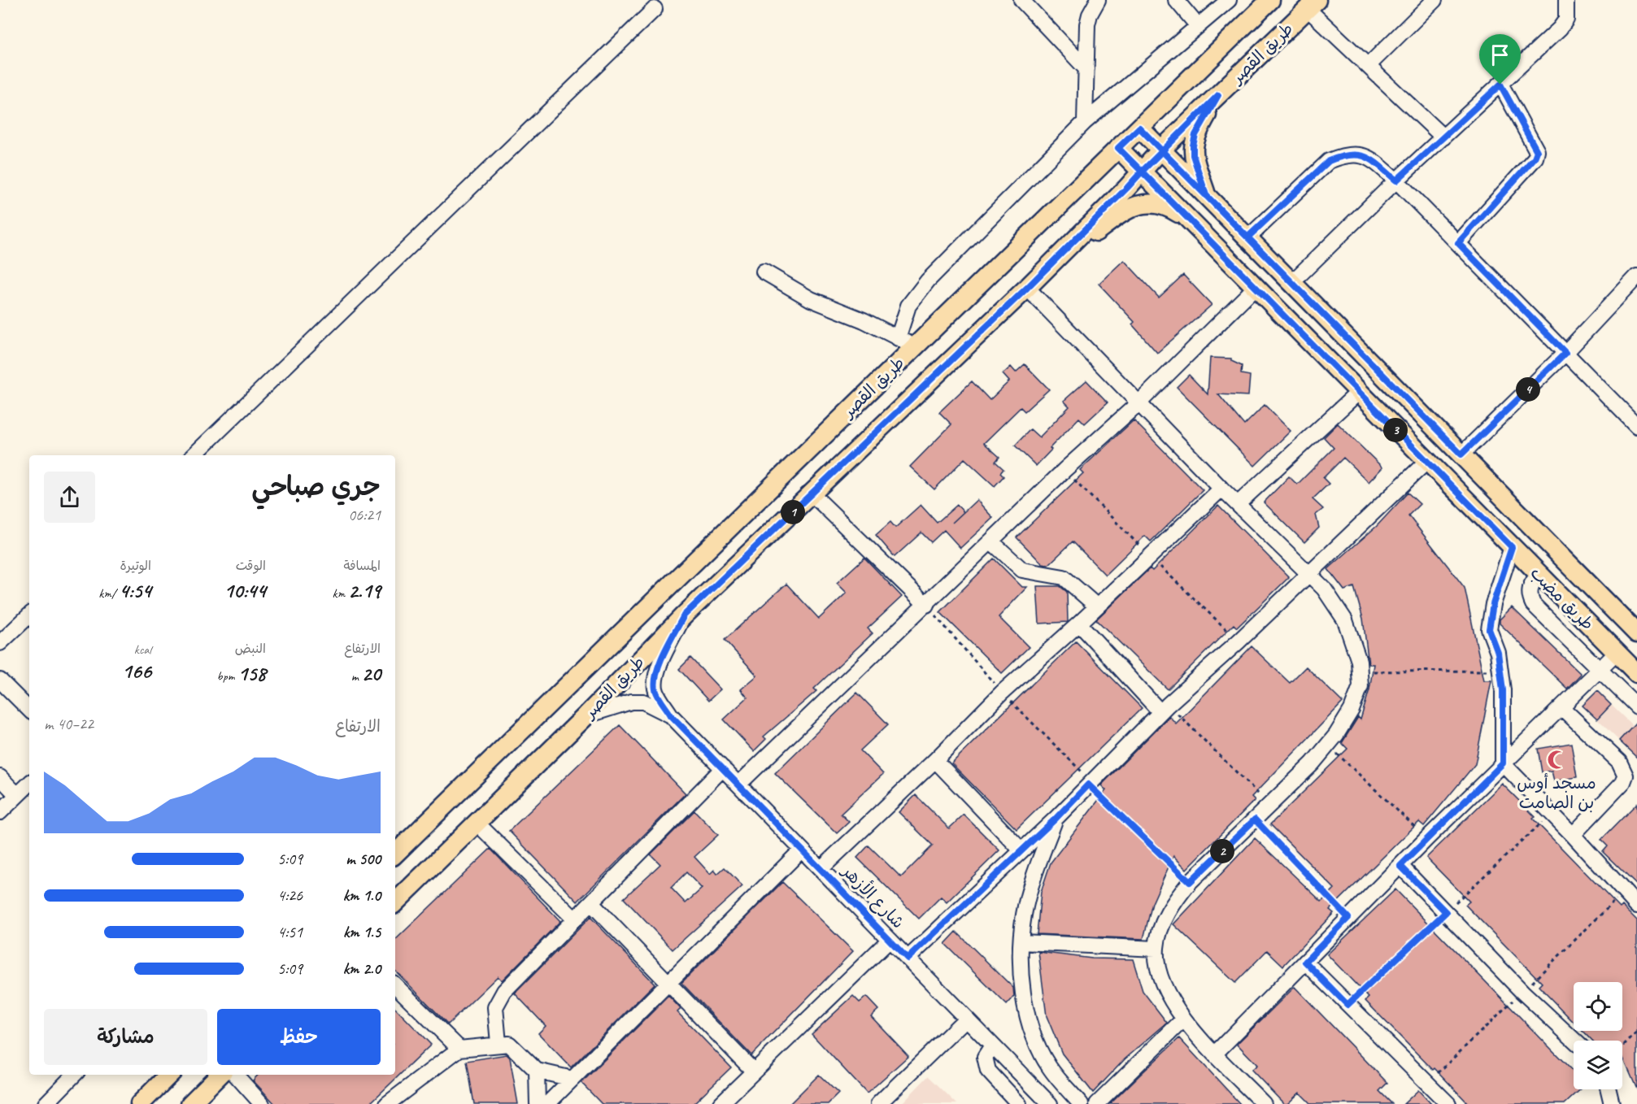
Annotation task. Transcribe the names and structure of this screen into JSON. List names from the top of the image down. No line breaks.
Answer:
{"streets":{"main road":["طريق القصر","طريق مضب"],"street":["شارع الأزهر"]},"crossings":[["طريق القصر","طريق مضب"],["طريق القصر","شارع الأزهر"]],"places":{"mosque":["مسجد أوس بن الصامت"]},"page":{"pins":["4","3","1","2"],"heading":["جري صباحي","06:21"],"stats":[["المسافة","2.19 km"],["الوقت","10:44"],["الوتيرة","4:54 /km"],["الارتفاع","20 m"],["النبض","158 bpm"],["kcal","166"]],"chart":["الارتفاع","22–40 m"],"list":[{"name":"500 m","note":"5:09"},{"name":"1.0 km","note":"4:26"},{"name":"1.5 km","note":"4:51"},{"name":"2.0 km","note":"5:09"}],"buttons":["حفظ","مشاركة"]}}
